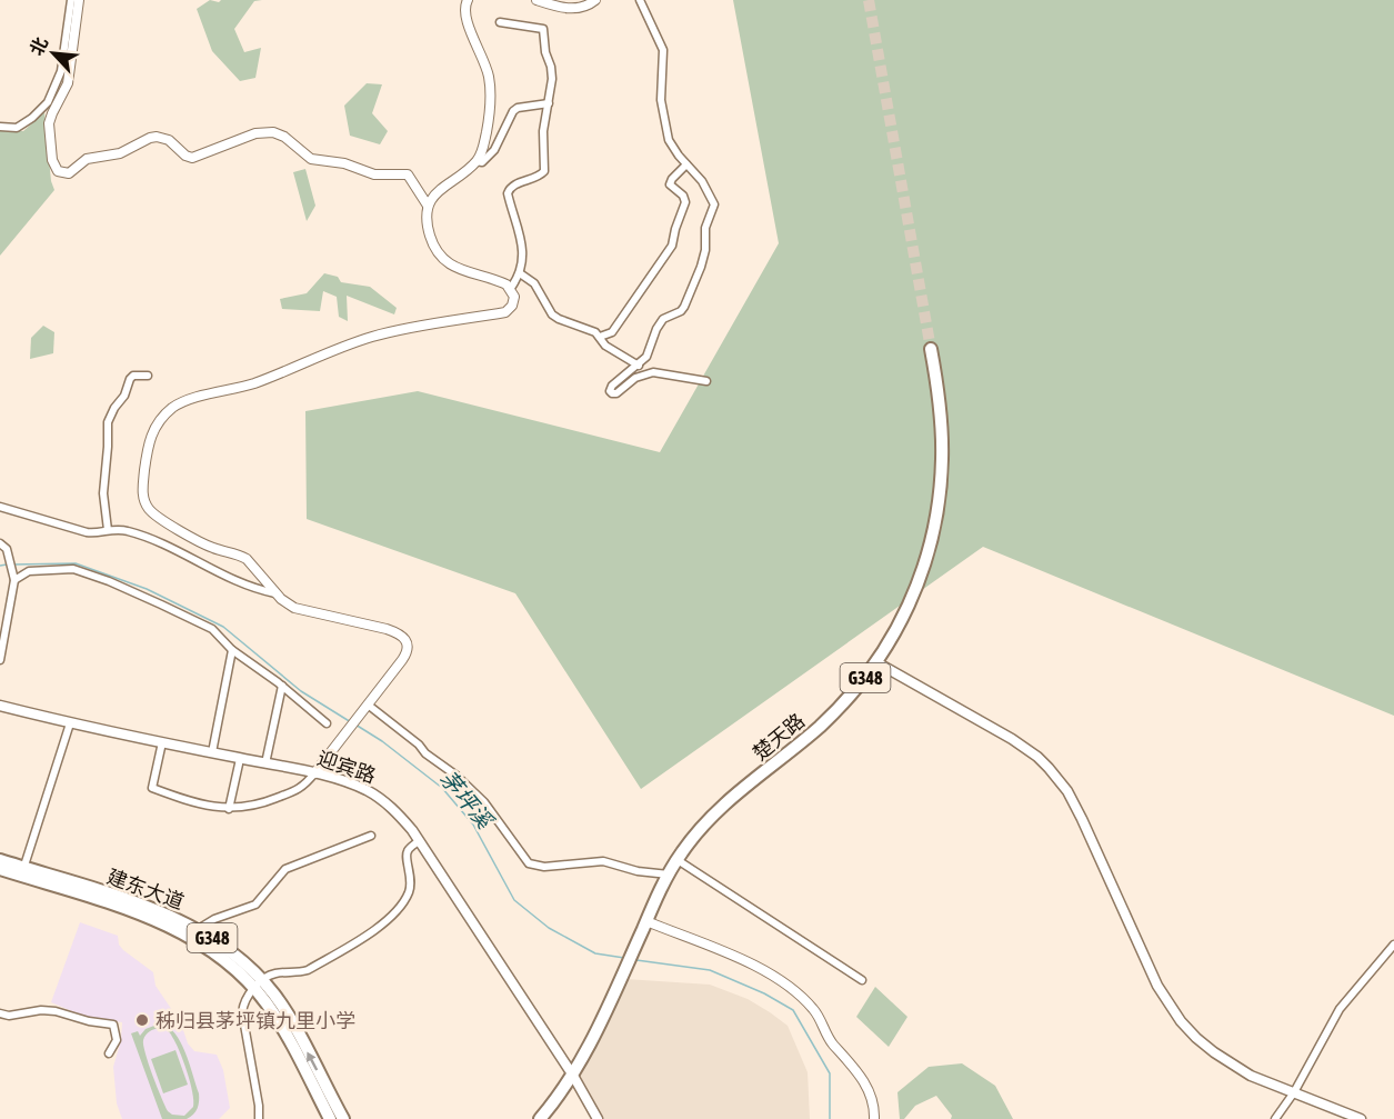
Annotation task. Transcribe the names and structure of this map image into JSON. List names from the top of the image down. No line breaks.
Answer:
{"streets":{"highway":["G348","楚天路","建东大道"],"main road":["迎宾路"]},"crossings":[["楚天路","迎宾路"]],"water":["茅坪溪"],"places":["秭归县茅坪镇九里小学"],"north":"top left"}
